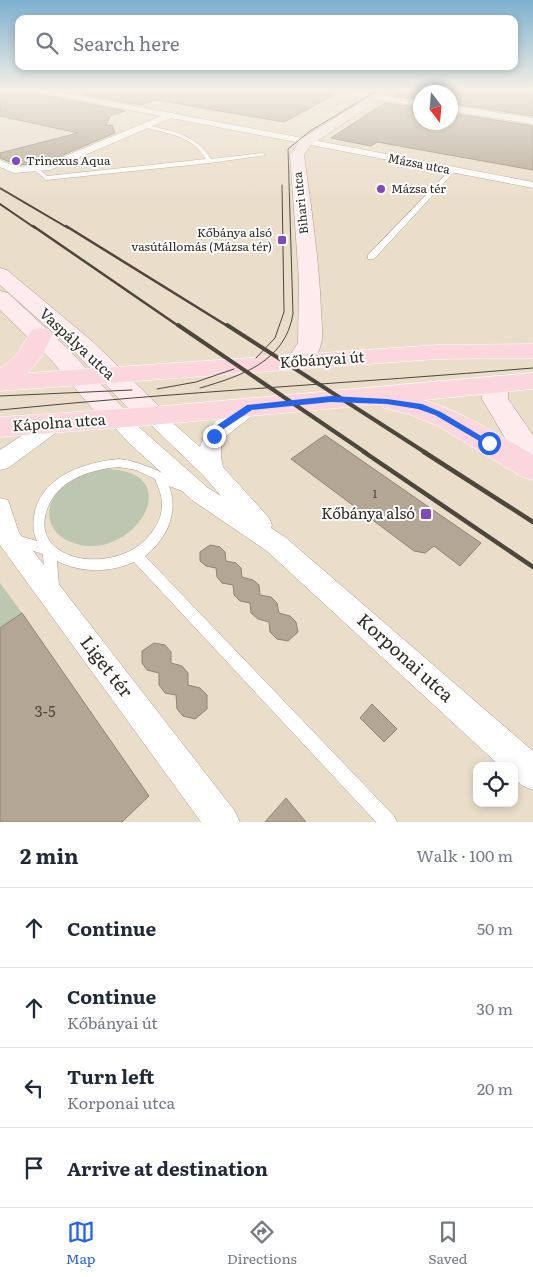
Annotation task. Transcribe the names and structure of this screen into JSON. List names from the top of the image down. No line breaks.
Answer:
{"streets":{"main road":["Kőbányai út","Kápolna utca"],"street":["Mázsa utca","Bihari utca","Vaspálya utca","Korponai utca","Liget tér"]},"crossings":[["Mázsa utca","Bihari utca"],["Bihari utca","Kőbányai út"],["Vaspálya utca","Kőbányai út"],["Vaspálya utca","Kápolna utca"],["Vaspálya utca","Korponai utca"],["Kápolna utca","Korponai utca"]],"places":{"other":["Trinexus Aqua","Mázsa tér"],"transit":["Kőbánya alsó vasútállomás (Mázsa tér)","Kőbánya alsó"]},"house_numbers":["1","3-5"],"north":"bottom","page":{"search":"Search here","heading":["2 min","Walk · 100 m"],"list":[["Continue","50 m"],["Continue","Kőbányai út","30 m"],["Turn left","Korponai utca","20 m"],"Arrive at destination"],"nav":["Map","Directions","Saved"]}}
